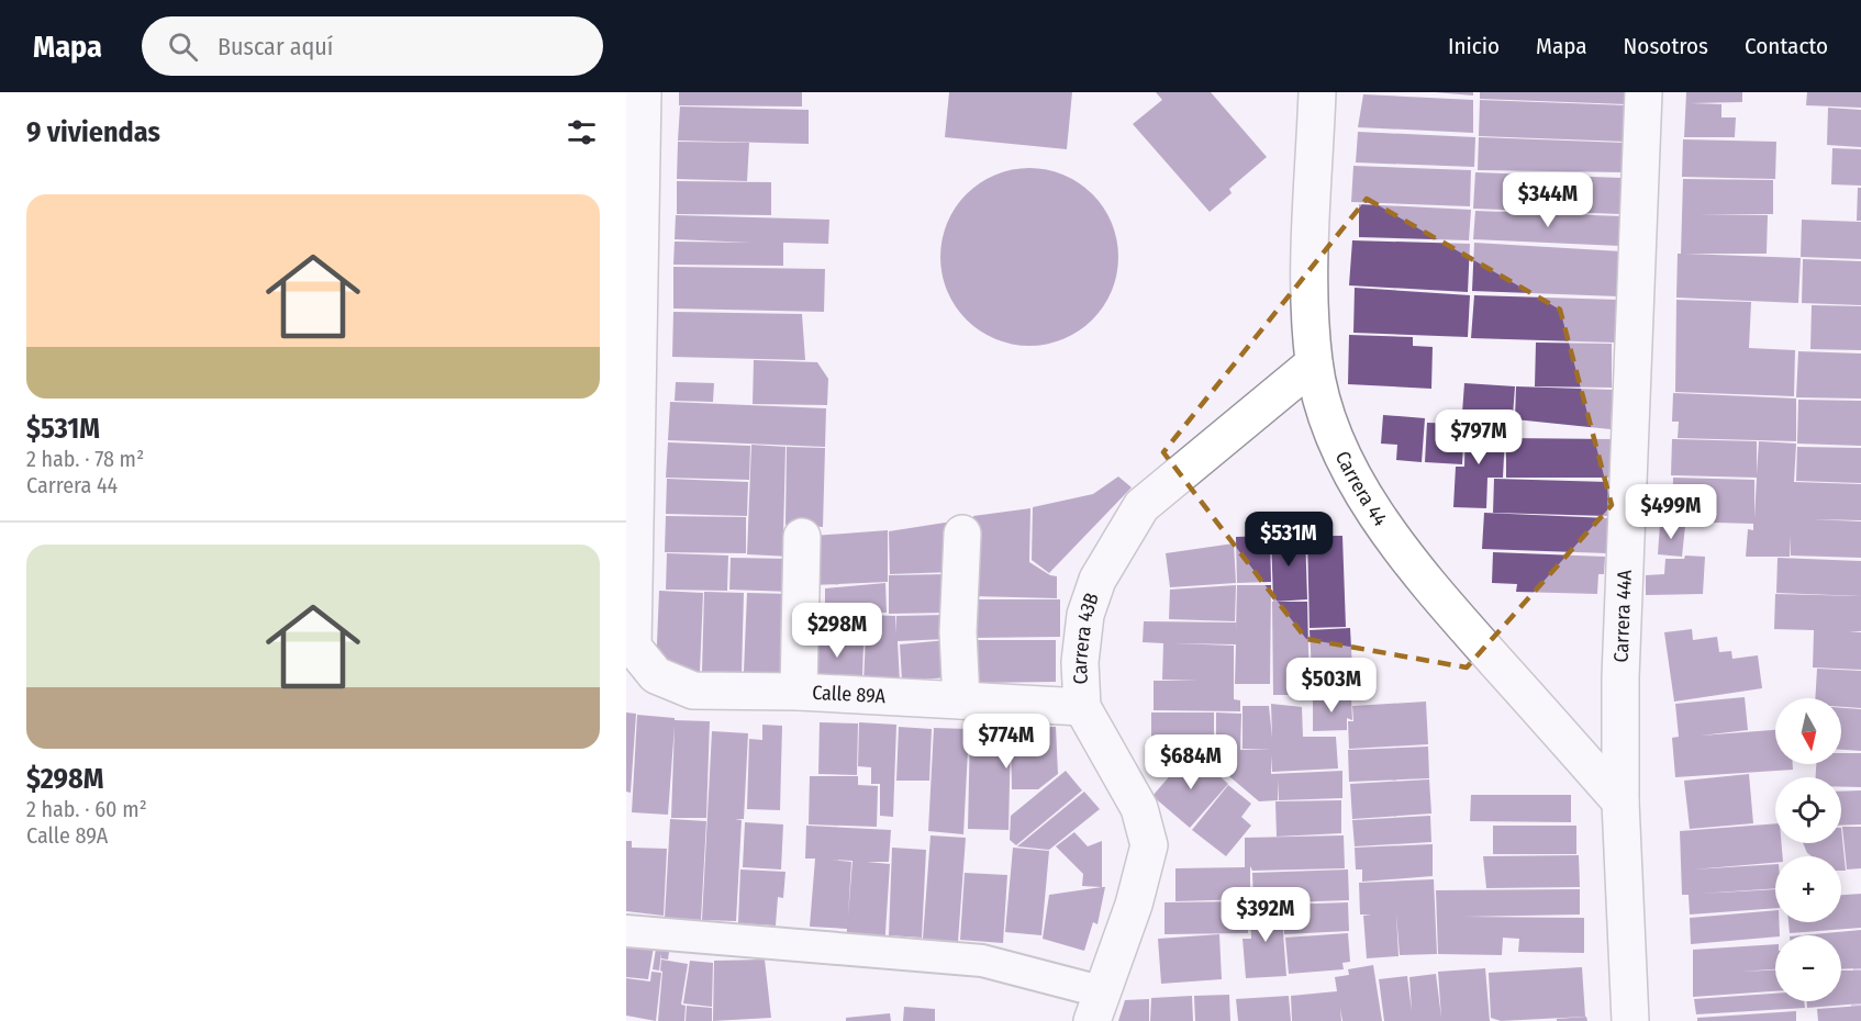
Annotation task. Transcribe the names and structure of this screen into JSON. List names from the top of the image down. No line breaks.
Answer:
{"streets":{"street":["Carrera 44","Carrera 44A","Carrera 43B","Calle 89A"]},"crossings":[["Carrera 44","Carrera 44A"],["Carrera 44","Carrera 43B"],["Carrera 43B","Calle 89A"]],"north":"bottom","page":{"header":"Mapa","search":"Buscar aquí","nav":["Inicio","Mapa","Nosotros","Contacto"],"heading":"9 viviendas","list":[{"name":"$531M","note":"2 hab. · 78 m² · Carrera 44"},{"name":"$298M","note":"2 hab. · 60 m² · Calle 89A"}],"price":["$344M","$797M","$499M","$531M","$298M","$503M","$774M","$684M","$392M"],"map_buttons":["+","−"]}}
